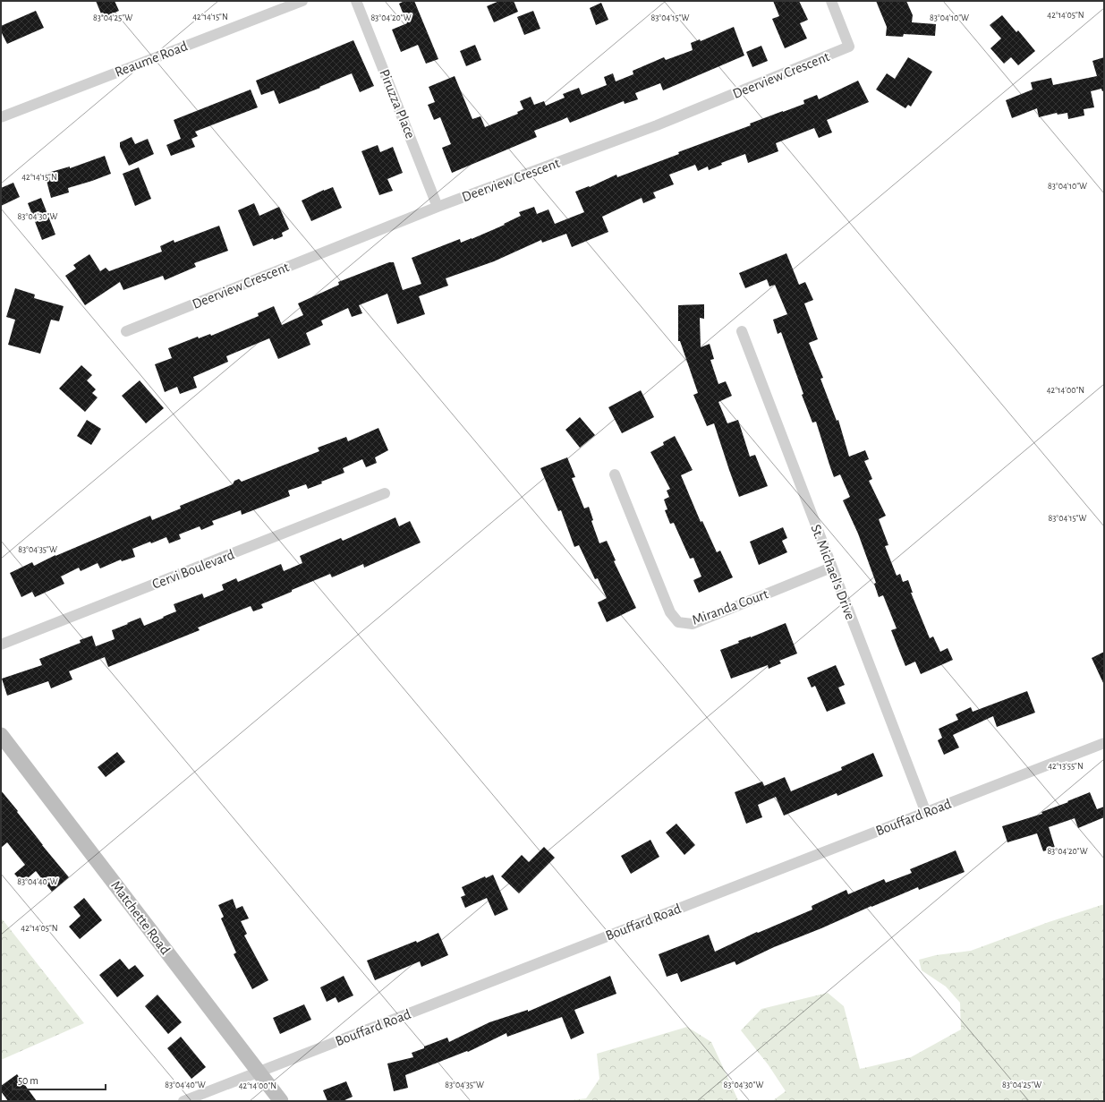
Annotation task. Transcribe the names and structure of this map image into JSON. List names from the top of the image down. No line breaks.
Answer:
{"streets":{"street":["Reaume Road","Deerview Crescent","Piruzza Place","Cervi Boulevard","St. Michael's Drive","Miranda Court","Bouffard Road","Matchette Road"]},"crossings":[["Deerview Crescent","Piruzza Place"],["St. Michael's Drive","Miranda Court"],["St. Michael's Drive","Bouffard Road"],["Bouffard Road","Matchette Road"]],"scale_bar":"50 m","coordinates":["42°14'05\"N","42°14'15\"N","83°04'25\"W","83°04'15\"W","83°04'20\"W","83°04'10\"W","83°04'30\"W","42°14'00\"N","83°04'35\"W","42°13'55\"N","83°04'40\"W"]}
